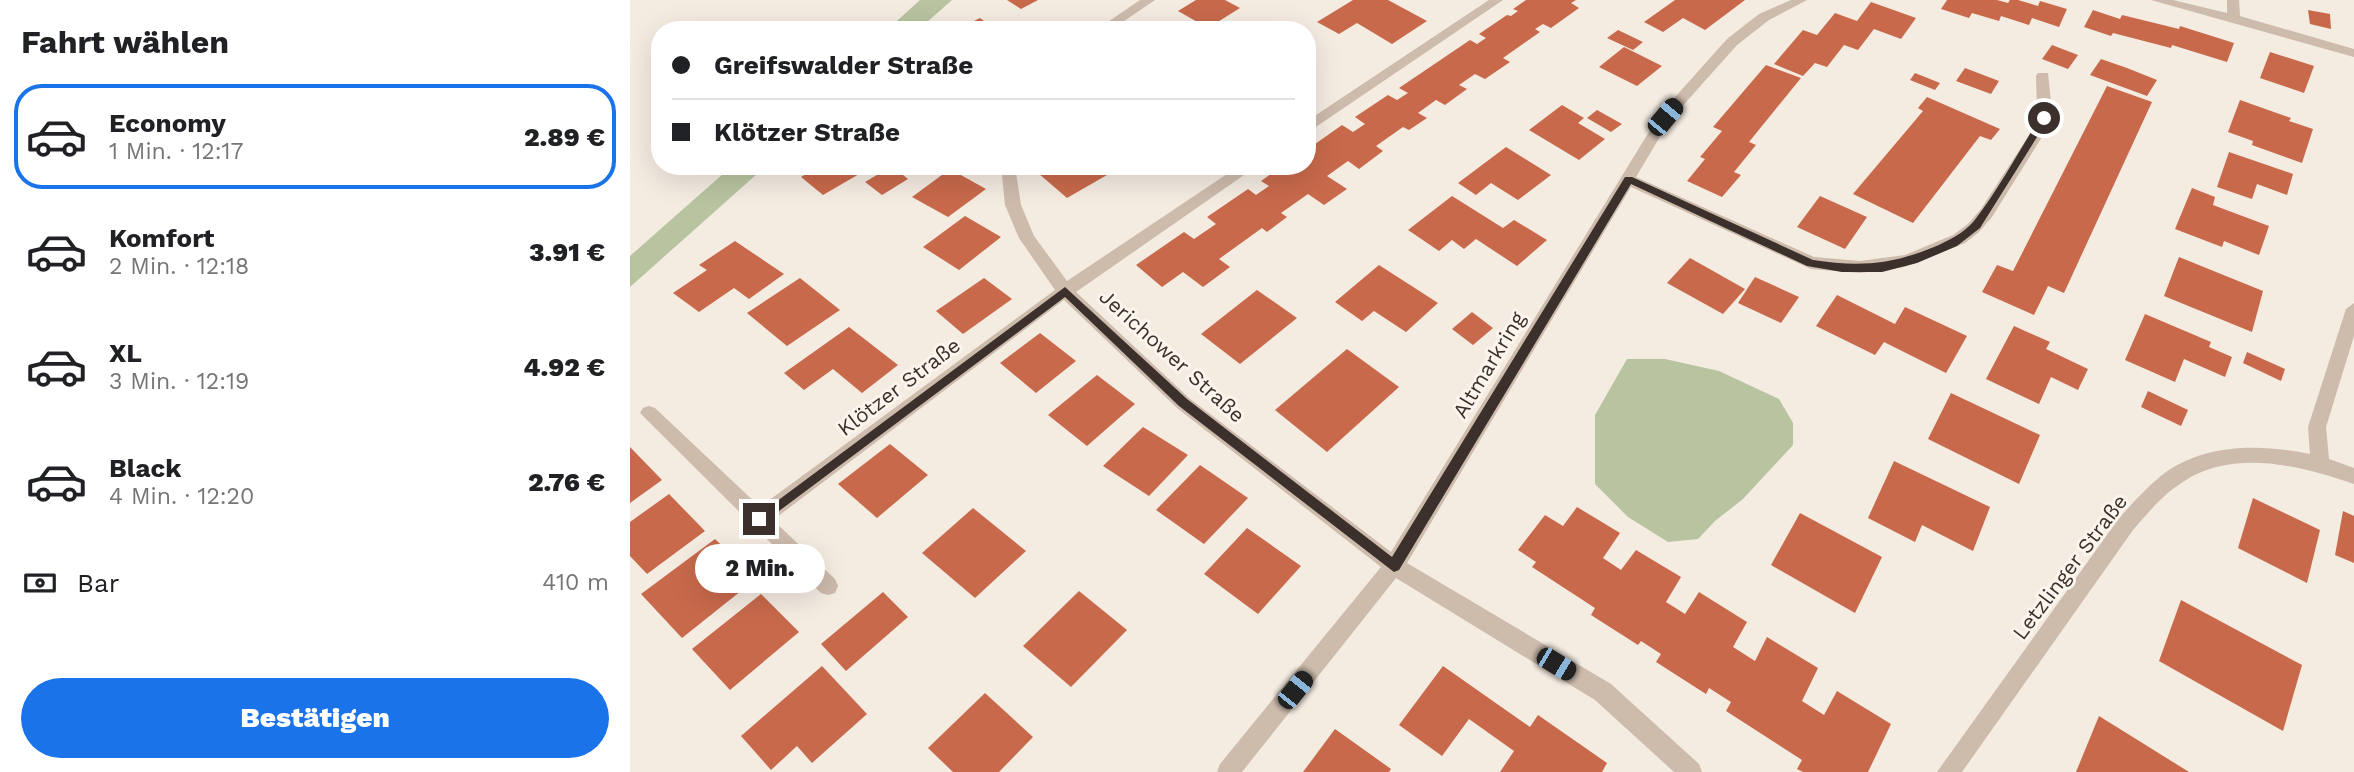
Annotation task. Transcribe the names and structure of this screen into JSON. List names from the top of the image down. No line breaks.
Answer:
{"streets":{"street":["Jerichower Straße","Altmarkring","Klötzer Straße","Letzlinger Straße"]},"crossings":[["Jerichower Straße","Altmarkring"],["Jerichower Straße","Klötzer Straße"]],"page":{"heading":"Fahrt wählen","banner":["Greifswalder Straße","Klötzer Straße"],"list":[{"name":"Economy","note":"1 Min. · 12:17","value":"2.89 €"},{"name":"Komfort","note":"2 Min. · 12:18","value":"3.91 €"},{"name":"XL","note":"3 Min. · 12:19","value":"4.92 €"},{"name":"Black","note":"4 Min. · 12:20","value":"2.76 €"}],"pay":["Bar","410 m"],"bubble":"2 Min.","buttons":"Bestätigen"}}
